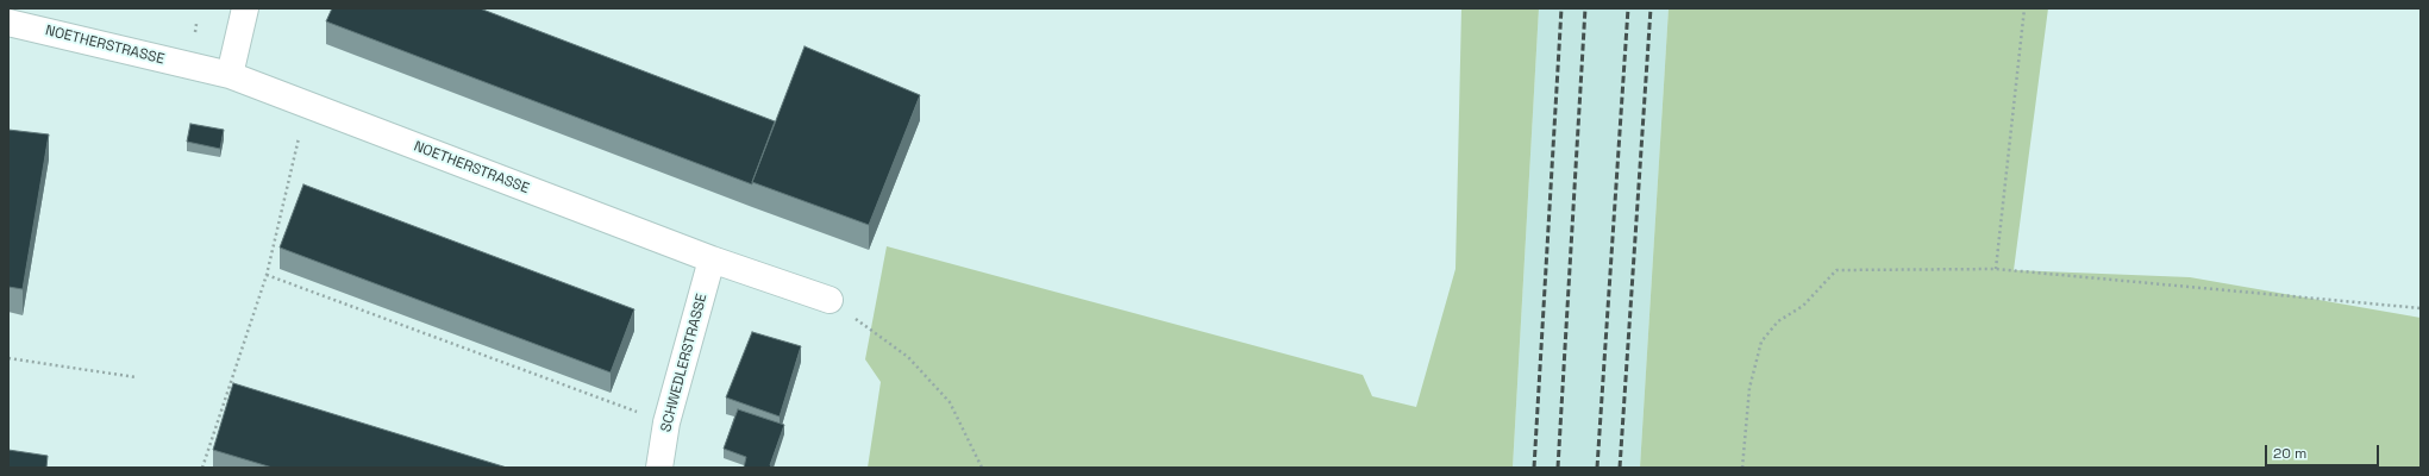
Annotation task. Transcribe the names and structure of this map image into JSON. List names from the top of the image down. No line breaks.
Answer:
{"streets":{"street":["NOETHERSTRASSE","SCHWEDLERSTRASSE"]},"crossings":[["NOETHERSTRASSE","SCHWEDLERSTRASSE"]],"scale_bar":"20 m"}
